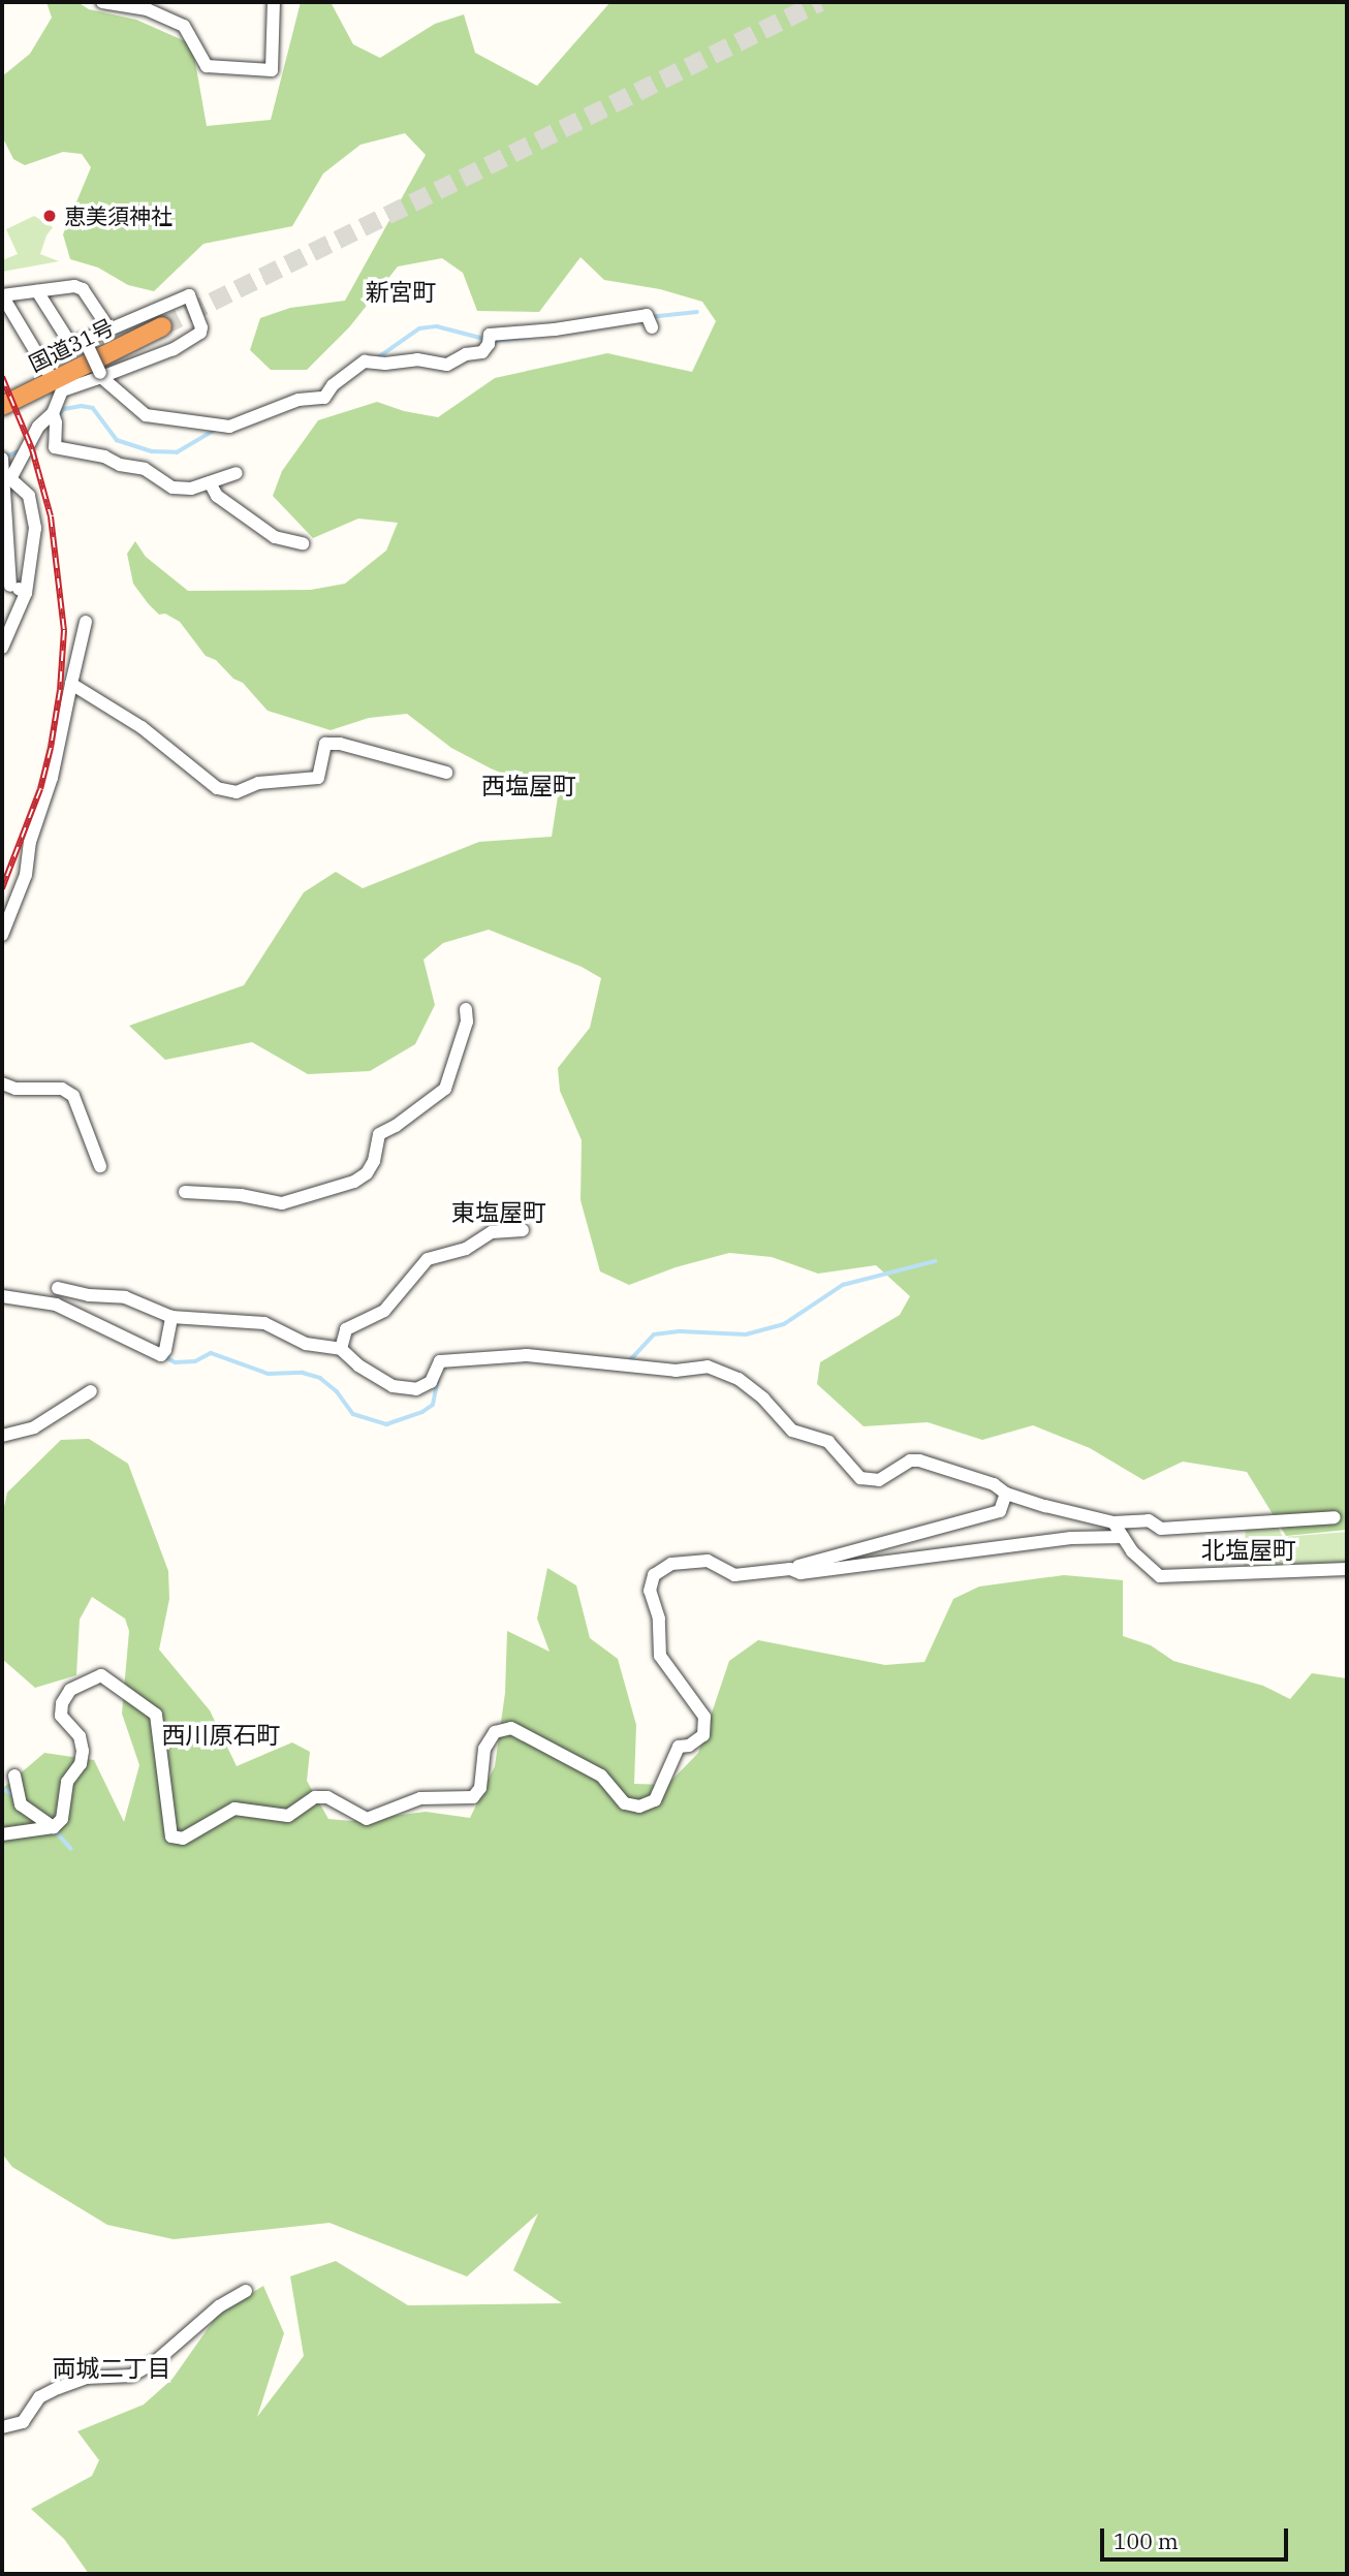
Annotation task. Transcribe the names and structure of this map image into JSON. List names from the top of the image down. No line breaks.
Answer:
{"streets":{"highway":["国道31号"]},"districts":["新宮町","西塩屋町","東塩屋町","北塩屋町","西川原石町","両城二丁目"],"places":["恵美須神社"],"scale_bar":"100 m"}
